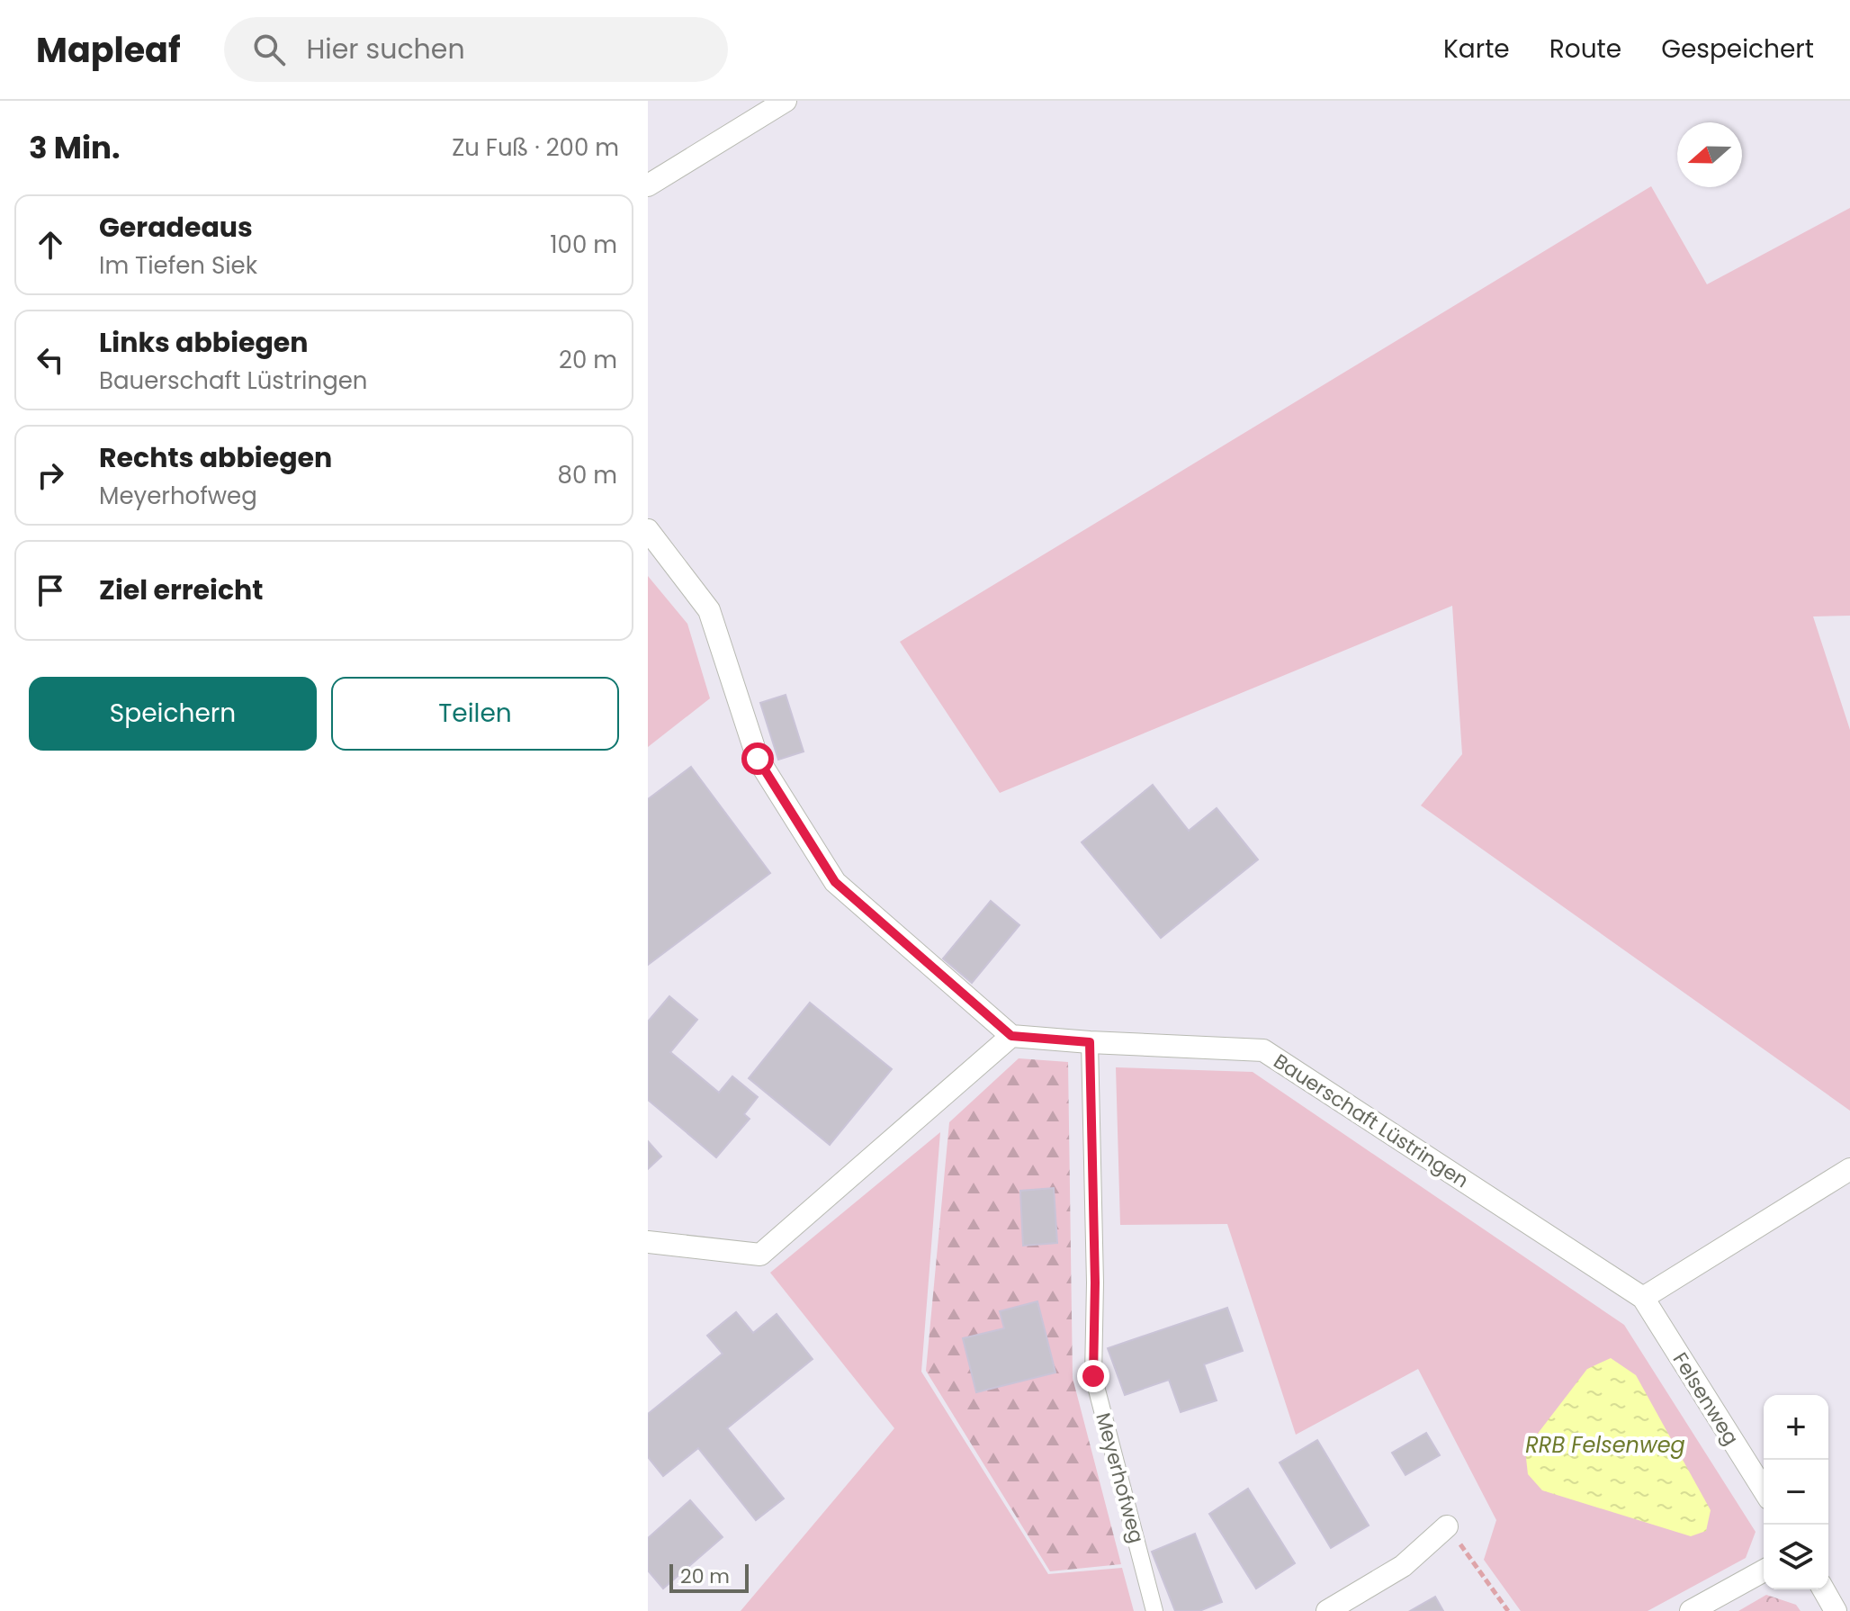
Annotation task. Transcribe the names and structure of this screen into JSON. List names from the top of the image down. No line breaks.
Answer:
{"streets":{"street":["Bauerschaft Lüstringen","Felsenweg"],"lane":["Meyerhofweg"]},"crossings":[["Bauerschaft Lüstringen","Felsenweg"],["Bauerschaft Lüstringen","Meyerhofweg"]],"water":["RRB Felsenweg"],"scale_bar":"20 m","north":"left","page":{"header":"Mapleaf","search":"Hier suchen","nav":["Karte","Route","Gespeichert"],"heading":["3 Min.","Zu Fuß · 200 m"],"list":[["Geradeaus","Im Tiefen Siek","100 m"],["Links abbiegen","Bauerschaft Lüstringen","20 m"],["Rechts abbiegen","Meyerhofweg","80 m"],"Ziel erreicht"],"buttons":["Speichern","Teilen"],"map_buttons":["+","−"],"scale":"20 m"}}
